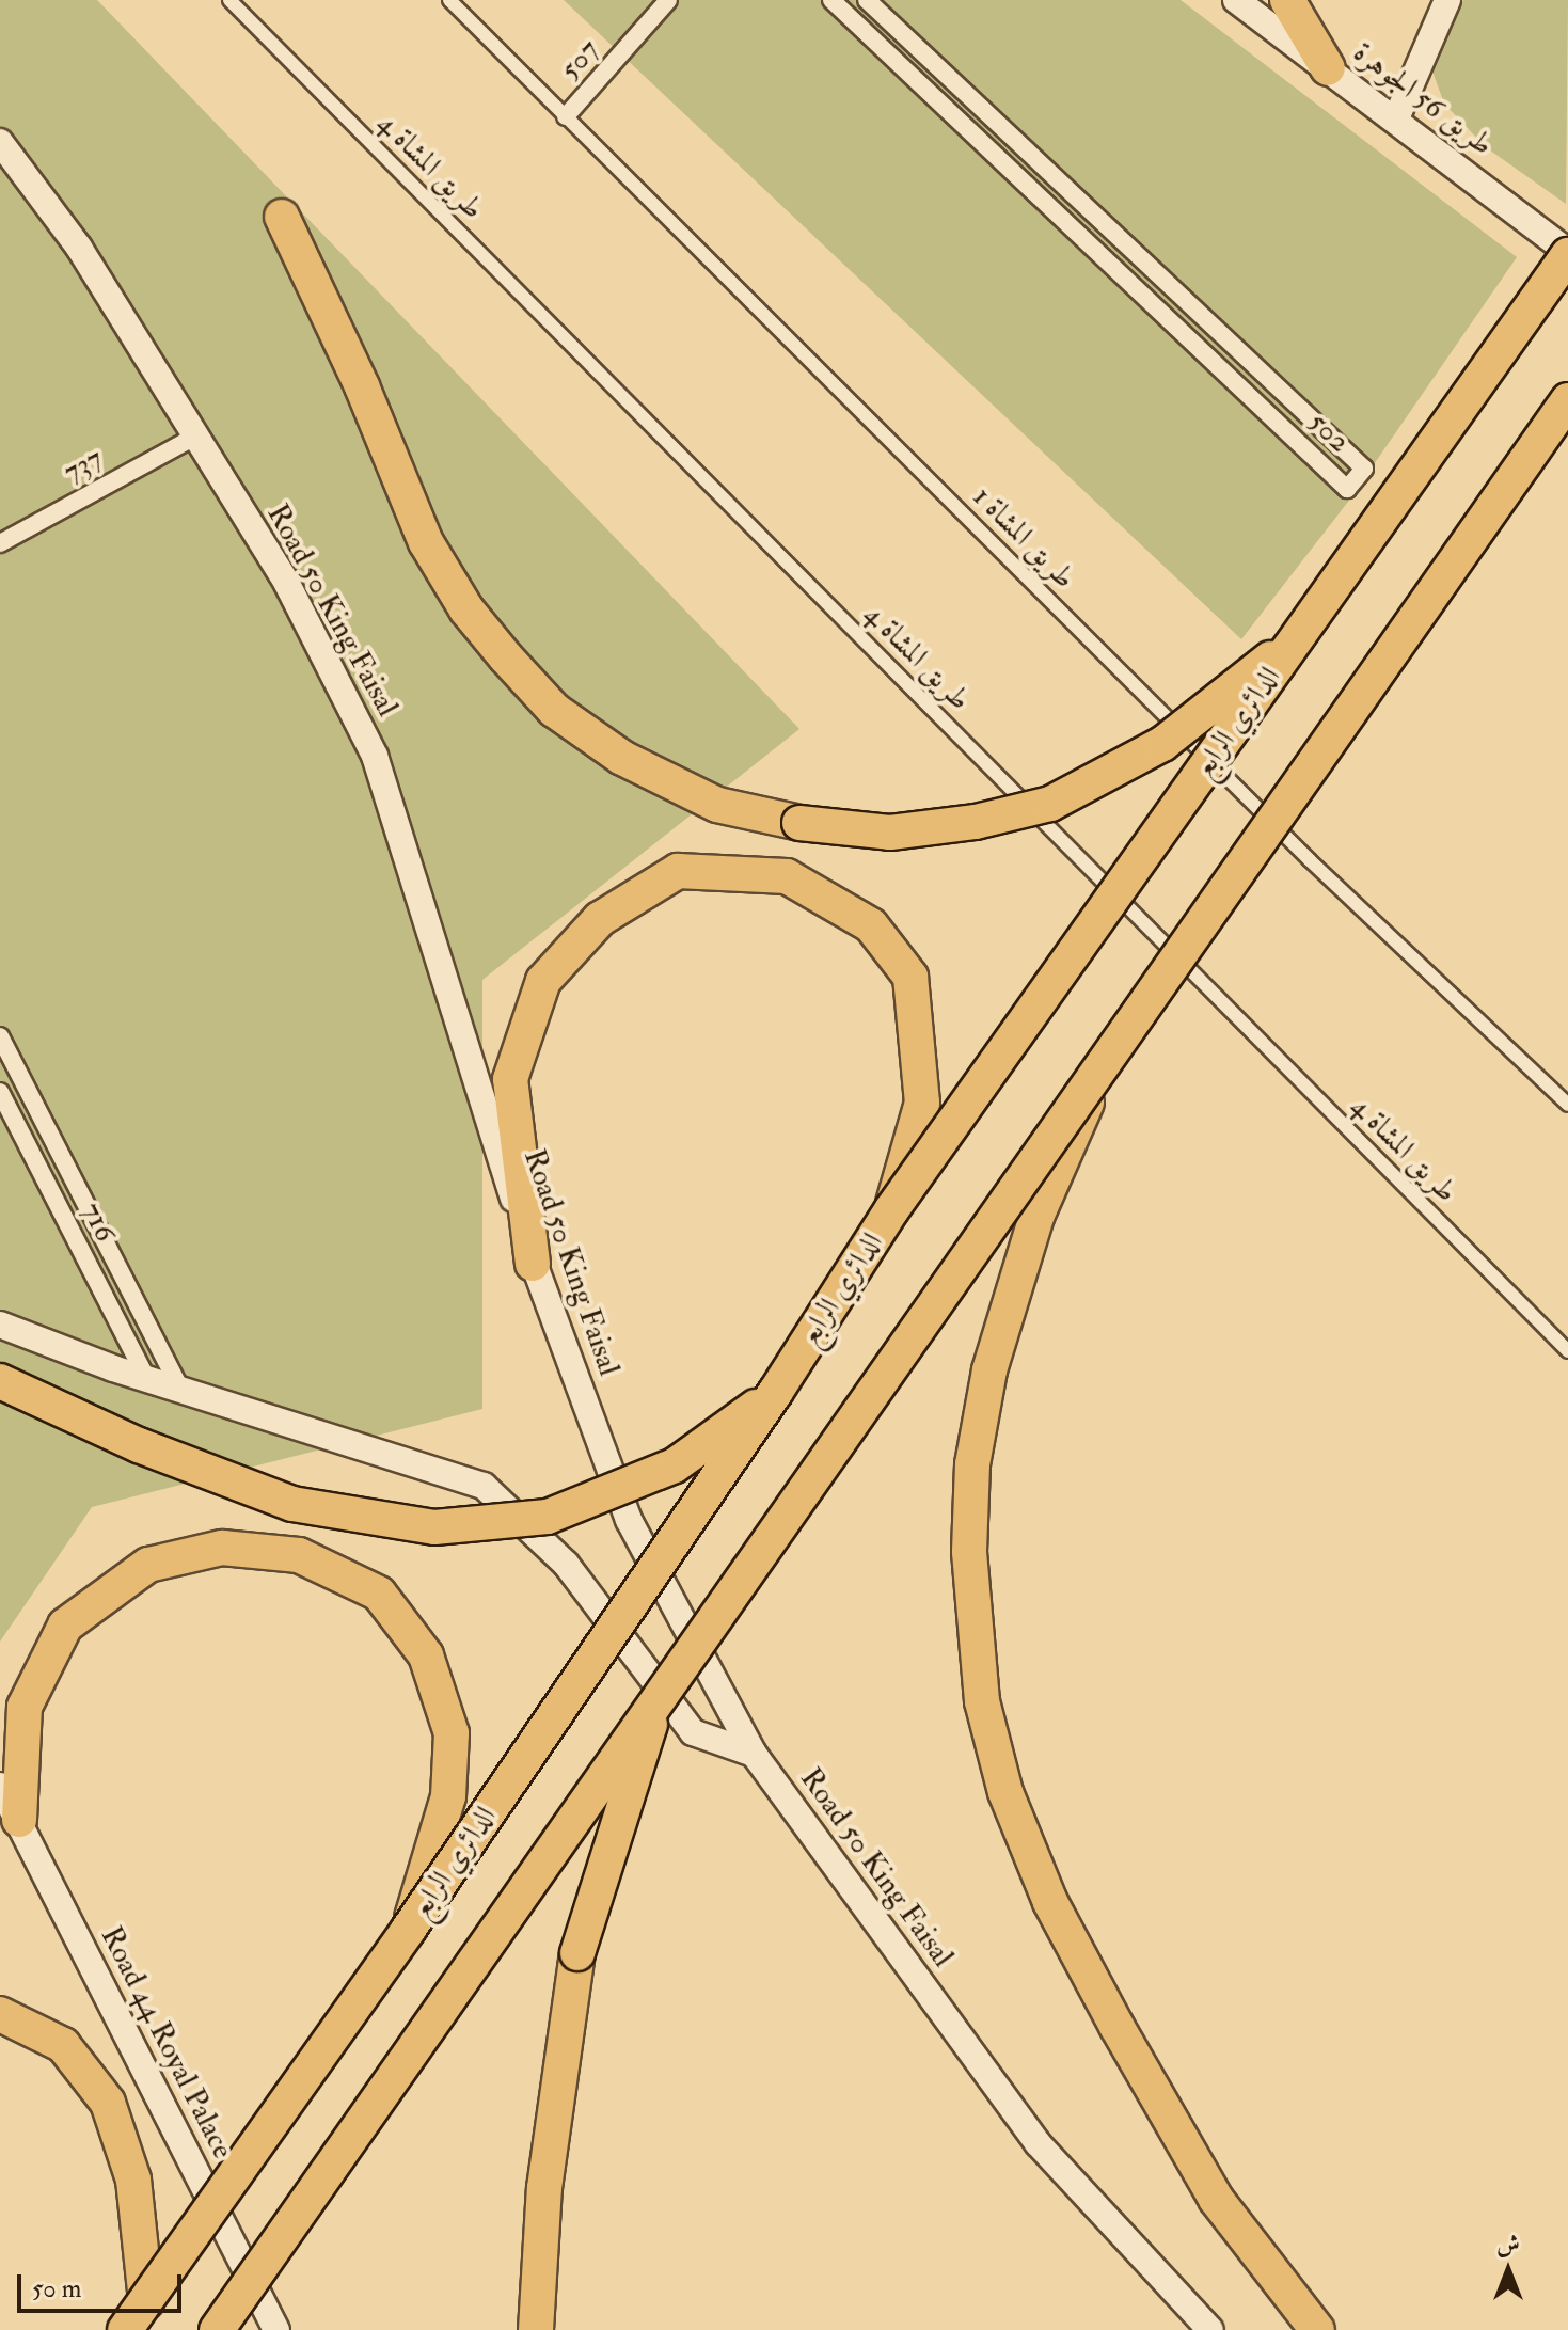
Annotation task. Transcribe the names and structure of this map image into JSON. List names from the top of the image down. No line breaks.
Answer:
{"streets":{"highway":["الدائري الرابع"],"main road":["طريق 56 الجوهرة","Road 50 King Faisal","Road 44 Royal Palace"],"street":["507","طريق المشاة 4","502","737","طريق المشاة 1","716"]},"crossings":[["507","طريق المشاة 1"],["طريق 56 الجوهرة","الدائري الرابع"],["737","Road 50 King Faisal"]],"scale_bar":"50 m","north":"top"}
